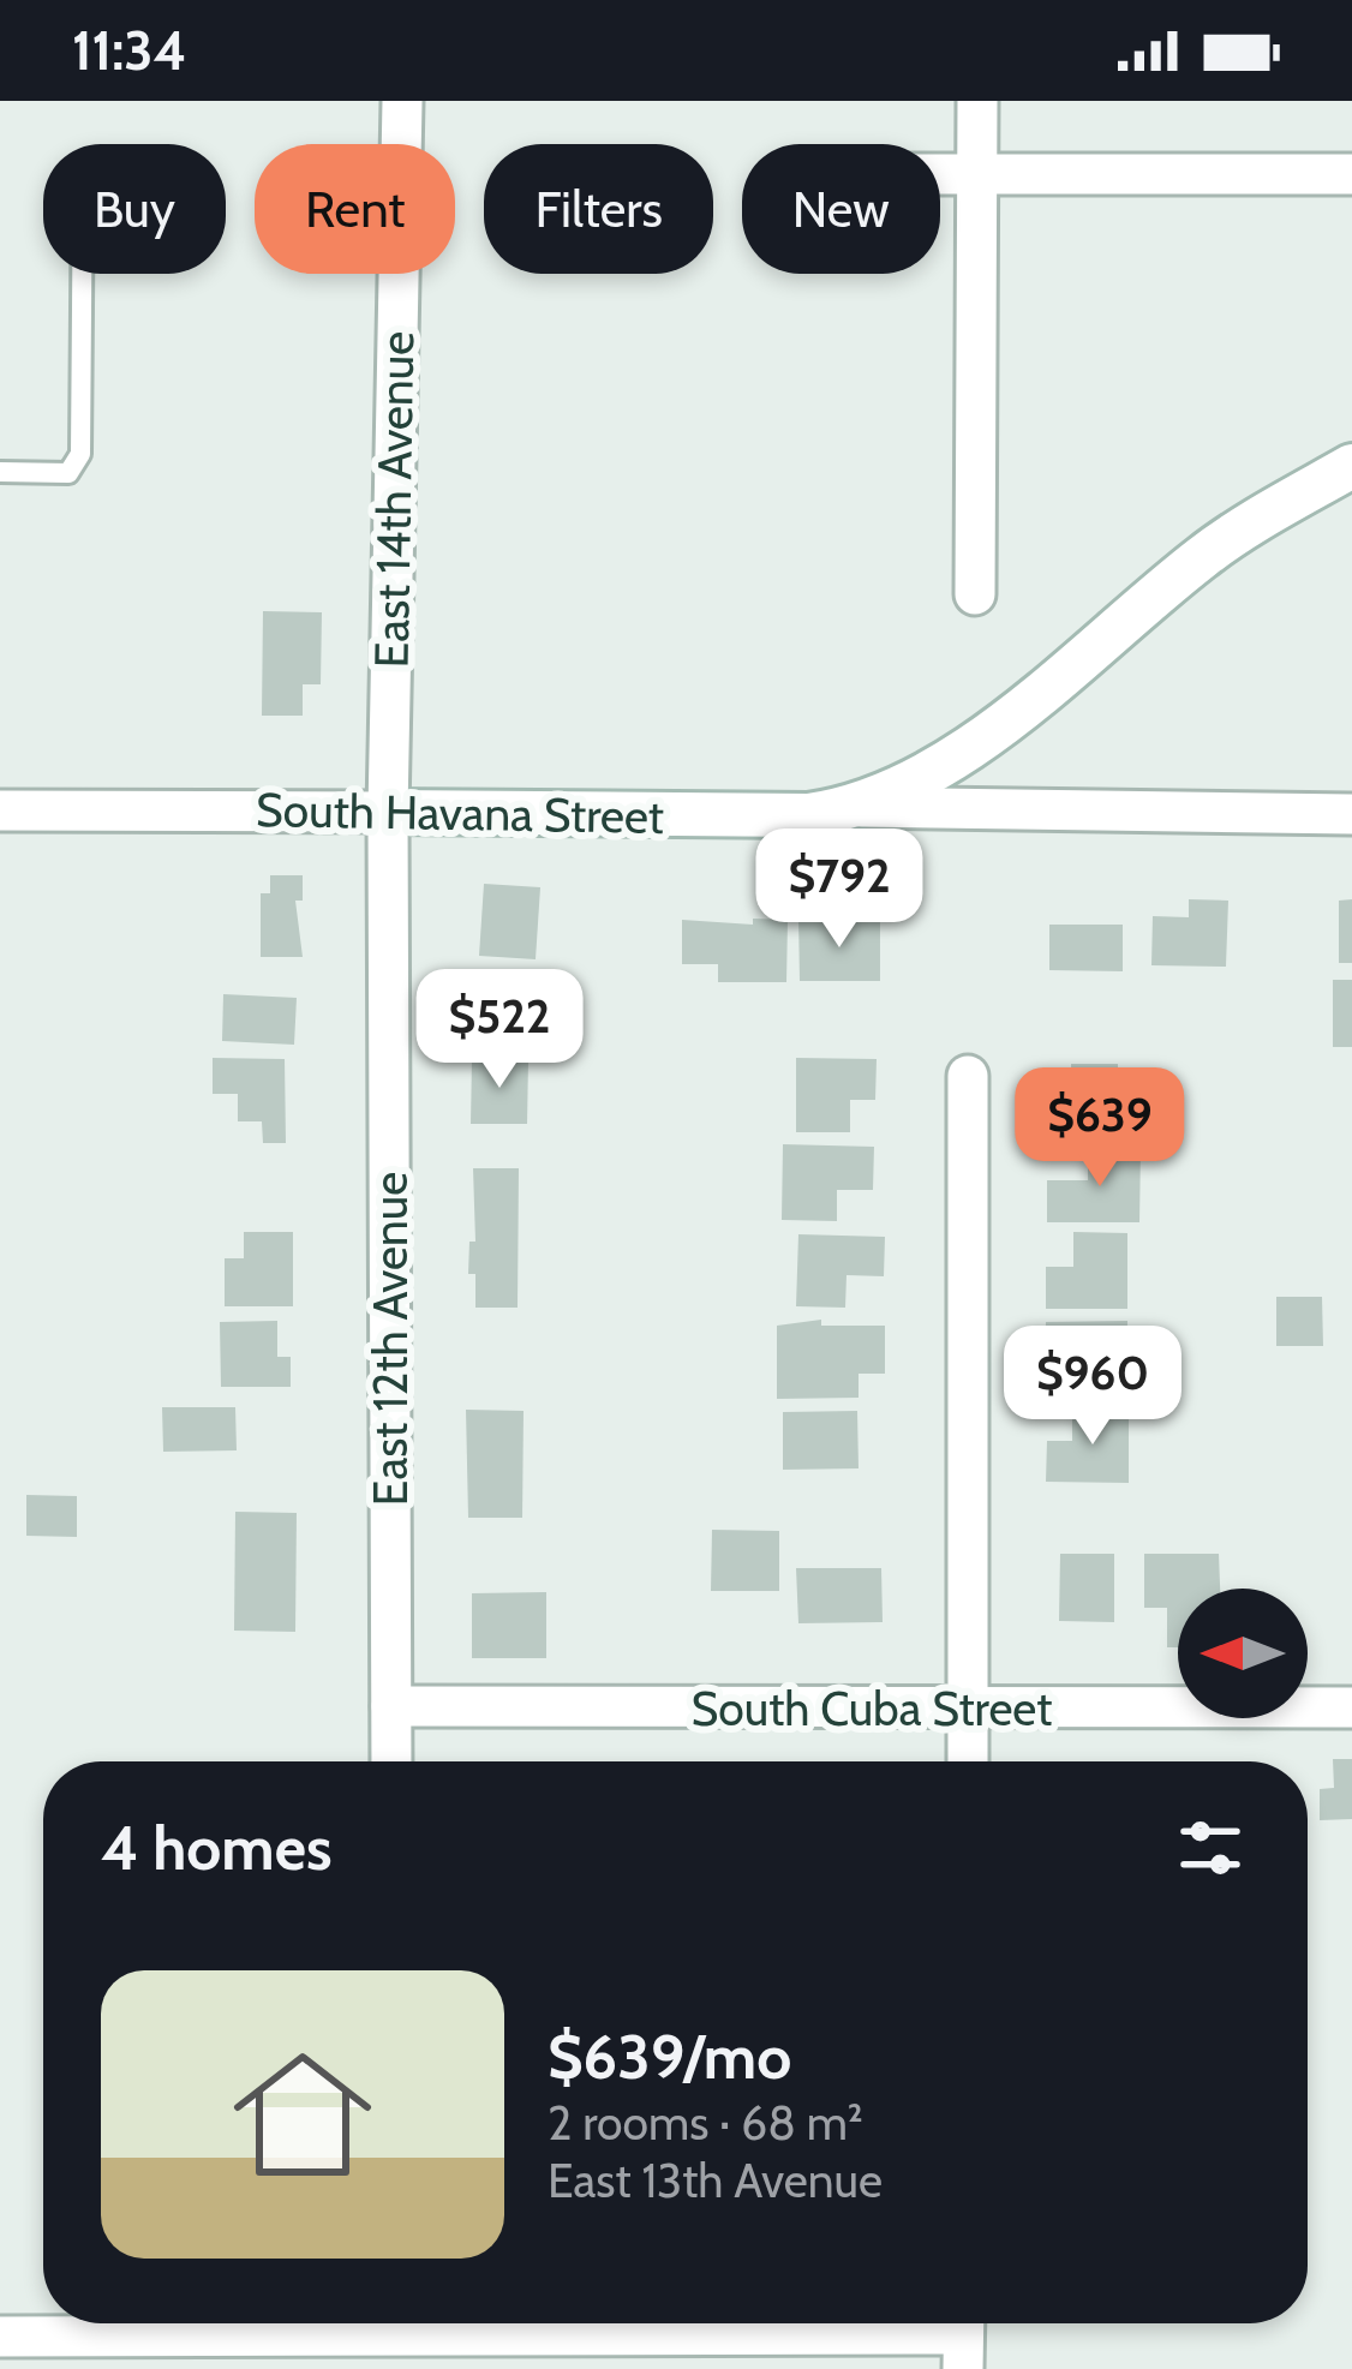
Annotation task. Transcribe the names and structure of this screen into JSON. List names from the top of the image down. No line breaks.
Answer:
{"streets":{"street":["East 14th Avenue","South Havana Street","East 12th Avenue","South Cuba Street"]},"crossings":[["East 14th Avenue","South Havana Street"],["East 14th Avenue","East 12th Avenue"],["South Havana Street","East 12th Avenue"],["East 12th Avenue","South Cuba Street"]],"north":"left","page":{"status":"11:34","chip":["Buy","Rent","Filters","New"],"price":["$792","$522","$639","$960"],"heading":"4 homes","list":[{"name":"$639/mo","note":"2 rooms · 68 m² · East 13th Avenue"}]}}
